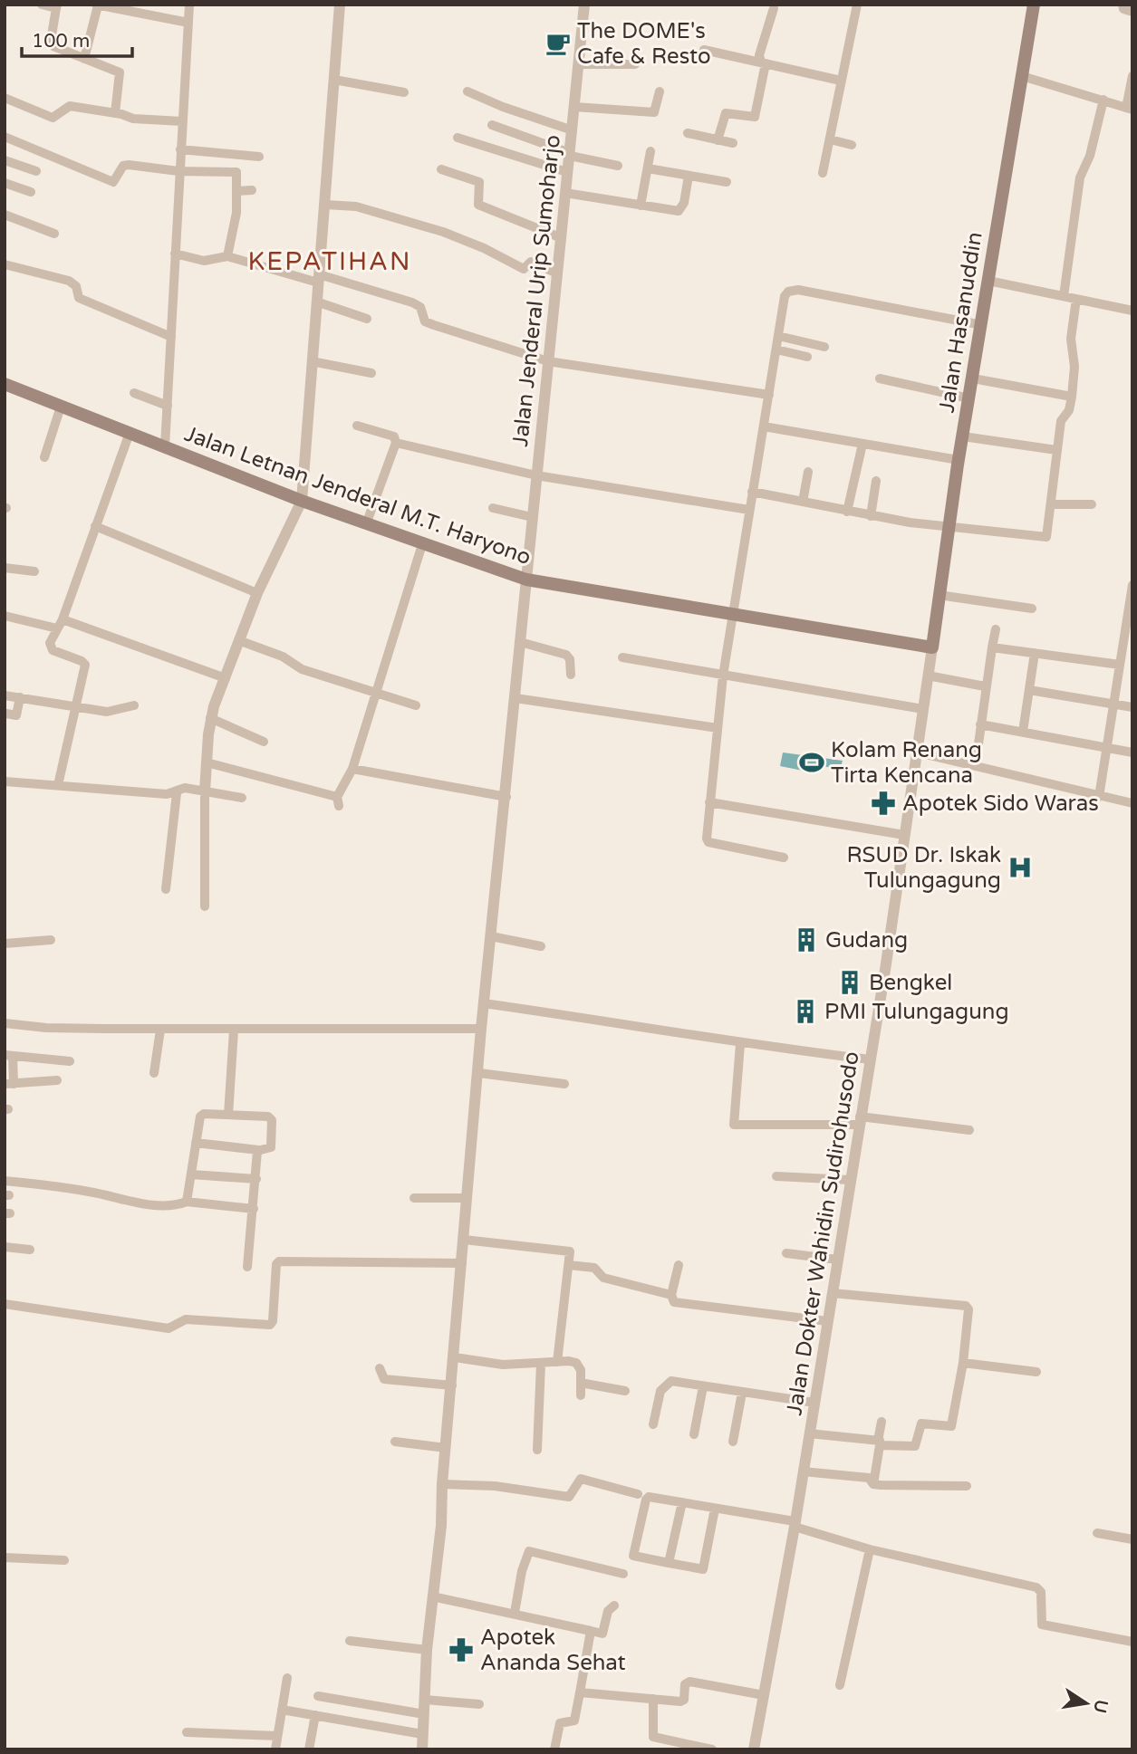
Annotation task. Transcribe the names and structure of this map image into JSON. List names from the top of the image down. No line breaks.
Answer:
{"streets":{"main road":["Jalan Hasanuddin","Jalan Letnan Jenderal M.T. Haryono"],"street":["Jalan Jenderal Urip Sumoharjo","Jalan Dokter Wahidin Sudirohusodo"]},"crossings":[["Jalan Jenderal Urip Sumoharjo","Jalan Letnan Jenderal M.T. Haryono"],["Jalan Hasanuddin","Jalan Letnan Jenderal M.T. Haryono"],["Jalan Hasanuddin","Jalan Dokter Wahidin Sudirohusodo"],["Jalan Letnan Jenderal M.T. Haryono","Jalan Dokter Wahidin Sudirohusodo"]],"districts":["KEPATIHAN"],"places":{"cafe":["The DOME's Cafe & Resto"],"sports":["Kolam Renang Tirta Kencana"],"pharmacy":["Apotek Sido Waras","Apotek Ananda Sehat"],"hospital":["RSUD Dr. Iskak Tulungagung"],"building":["Gudang","Bengkel","PMI Tulungagung"]},"scale_bar":"100 m","north":"right"}
